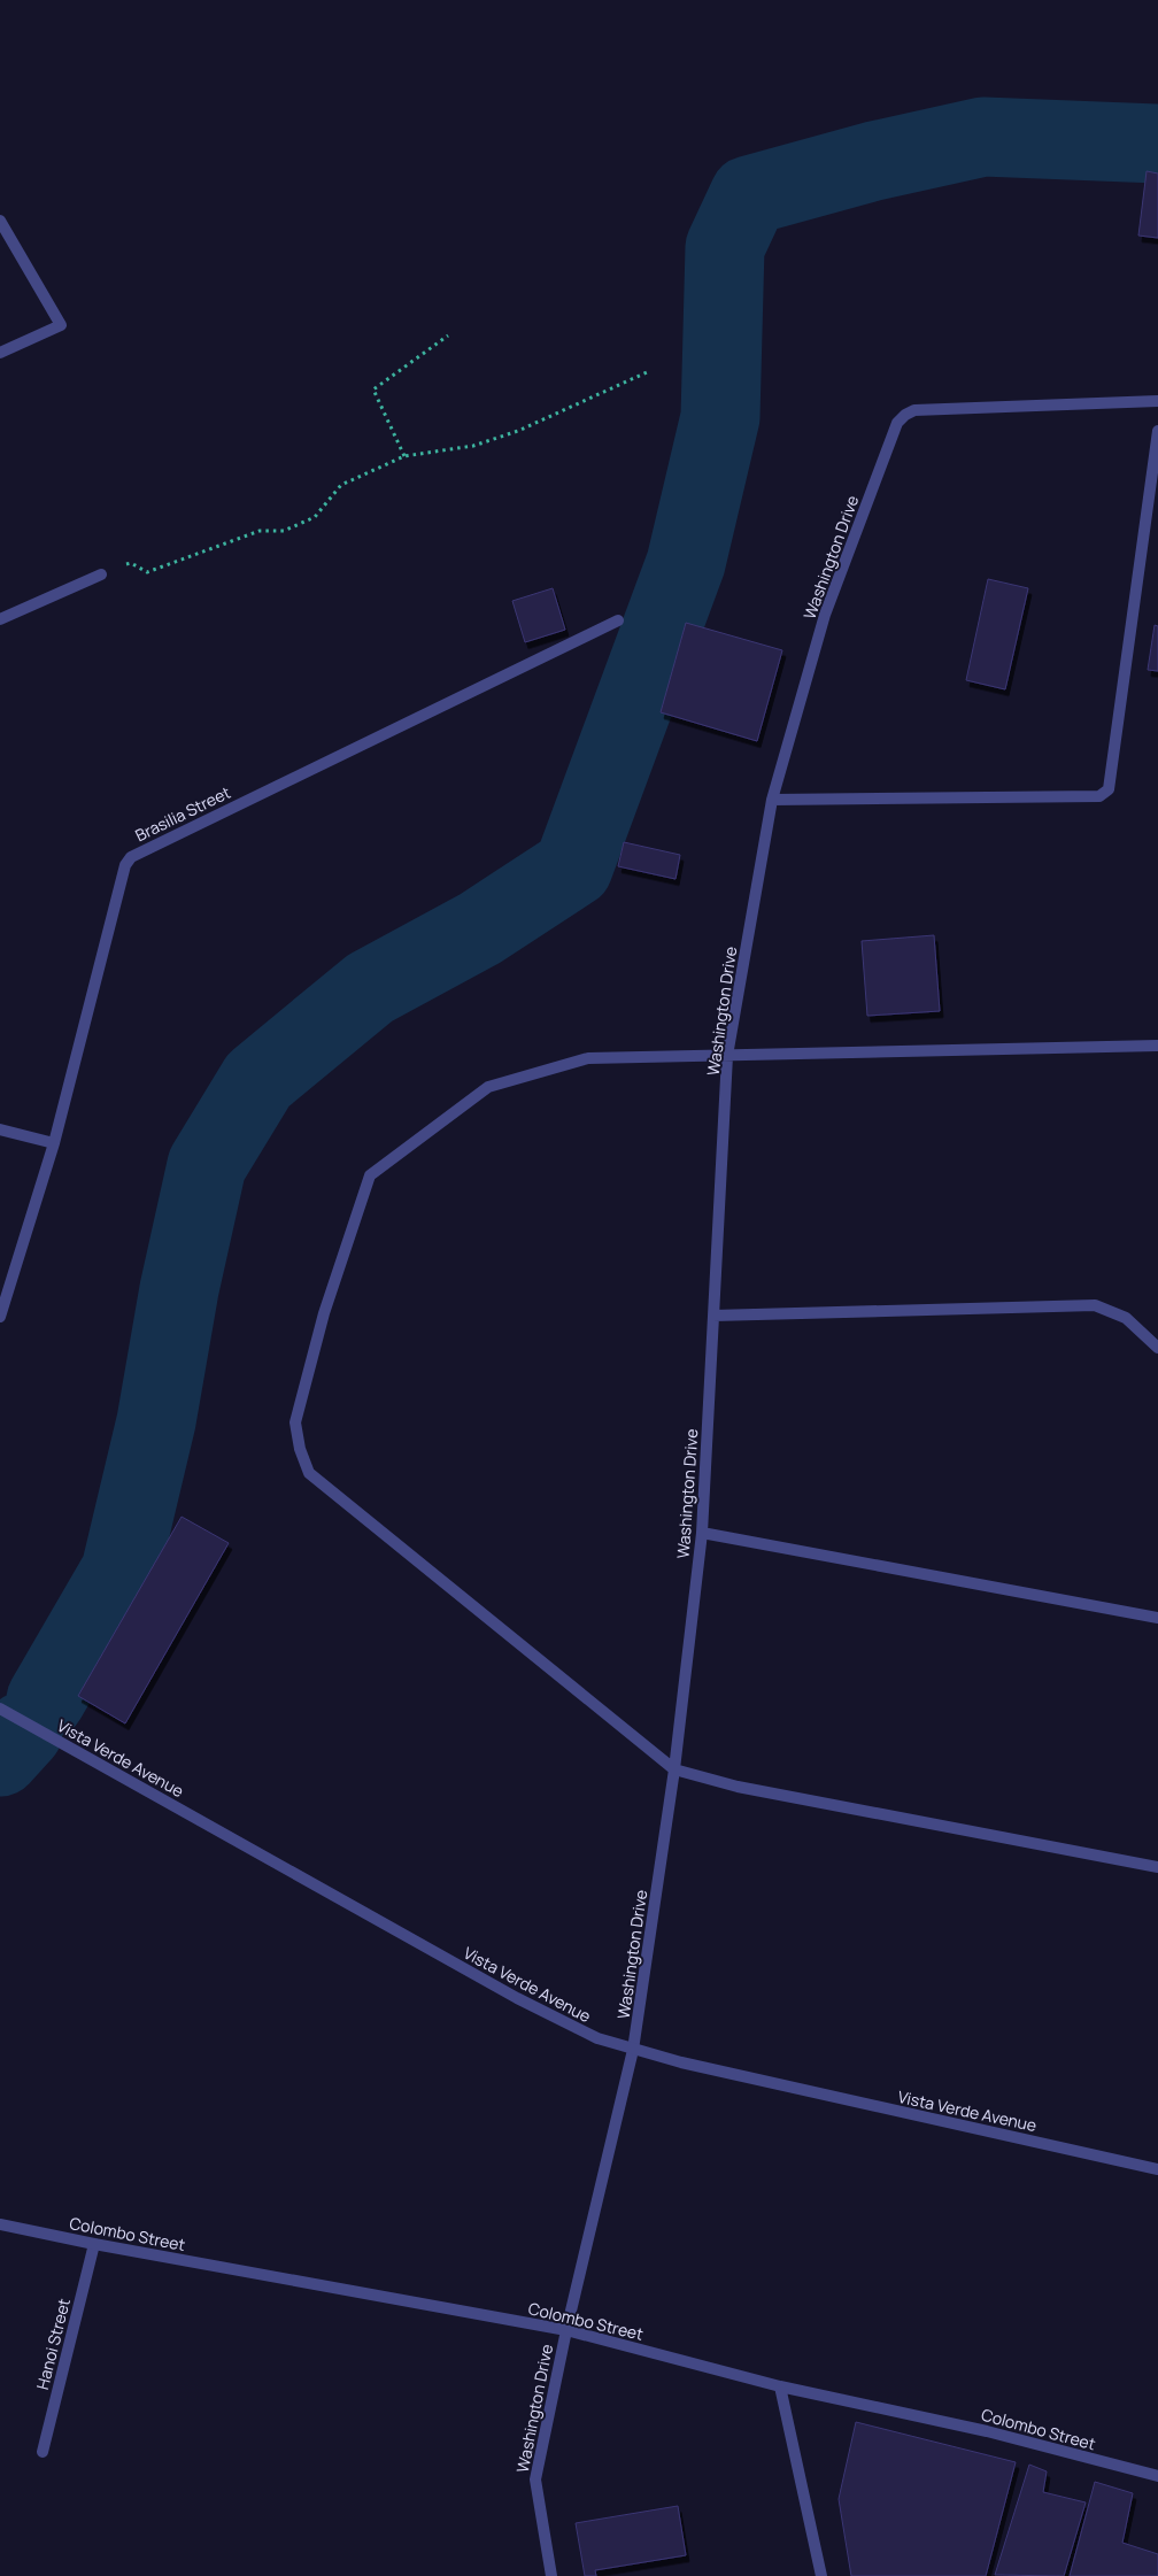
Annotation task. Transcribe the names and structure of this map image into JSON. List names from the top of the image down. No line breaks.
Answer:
{"streets":{"street":["Washington Drive","Brasilia Street","Vista Verde Avenue","Colombo Street","Hanoi Street"]},"crossings":[["Washington Drive","Vista Verde Avenue"],["Washington Drive","Colombo Street"],["Colombo Street","Hanoi Street"]]}
